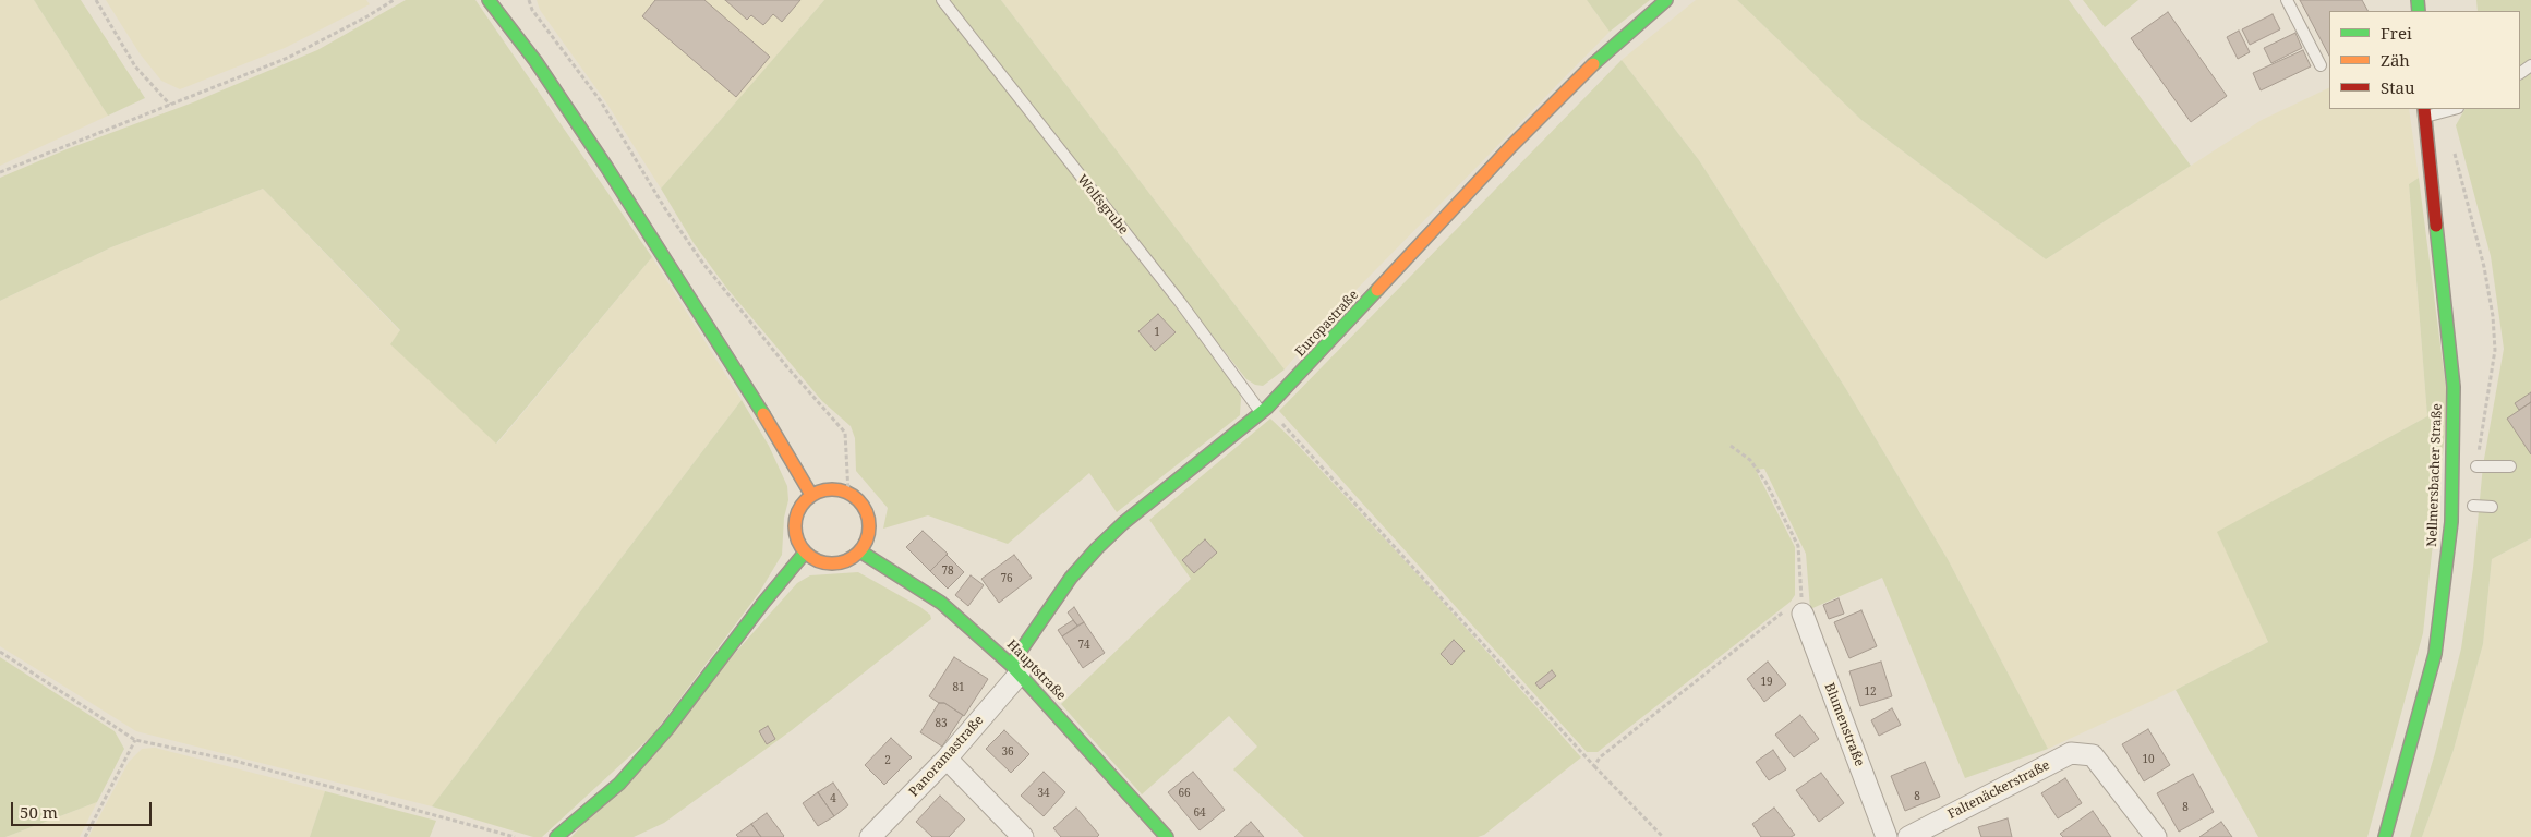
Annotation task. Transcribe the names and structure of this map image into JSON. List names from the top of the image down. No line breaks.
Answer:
{"streets":{"street":["Europastraße","Nellmersbacher Straße","Hauptstraße","Blumenstraße","Panoramastraße","Faltenäckerstraße"],"lane":["Wolfsgrube"]},"crossings":[["Wolfsgrube","Europastraße"],["Europastraße","Hauptstraße"],["Europastraße","Panoramastraße"],["Hauptstraße","Panoramastraße"]],"house_numbers":["1","78","76","74","19","81","12","83","36","10","2","34","66","8","4","8","64"],"legend":["Frei","Zäh","Stau"],"scale_bar":"50 m"}
